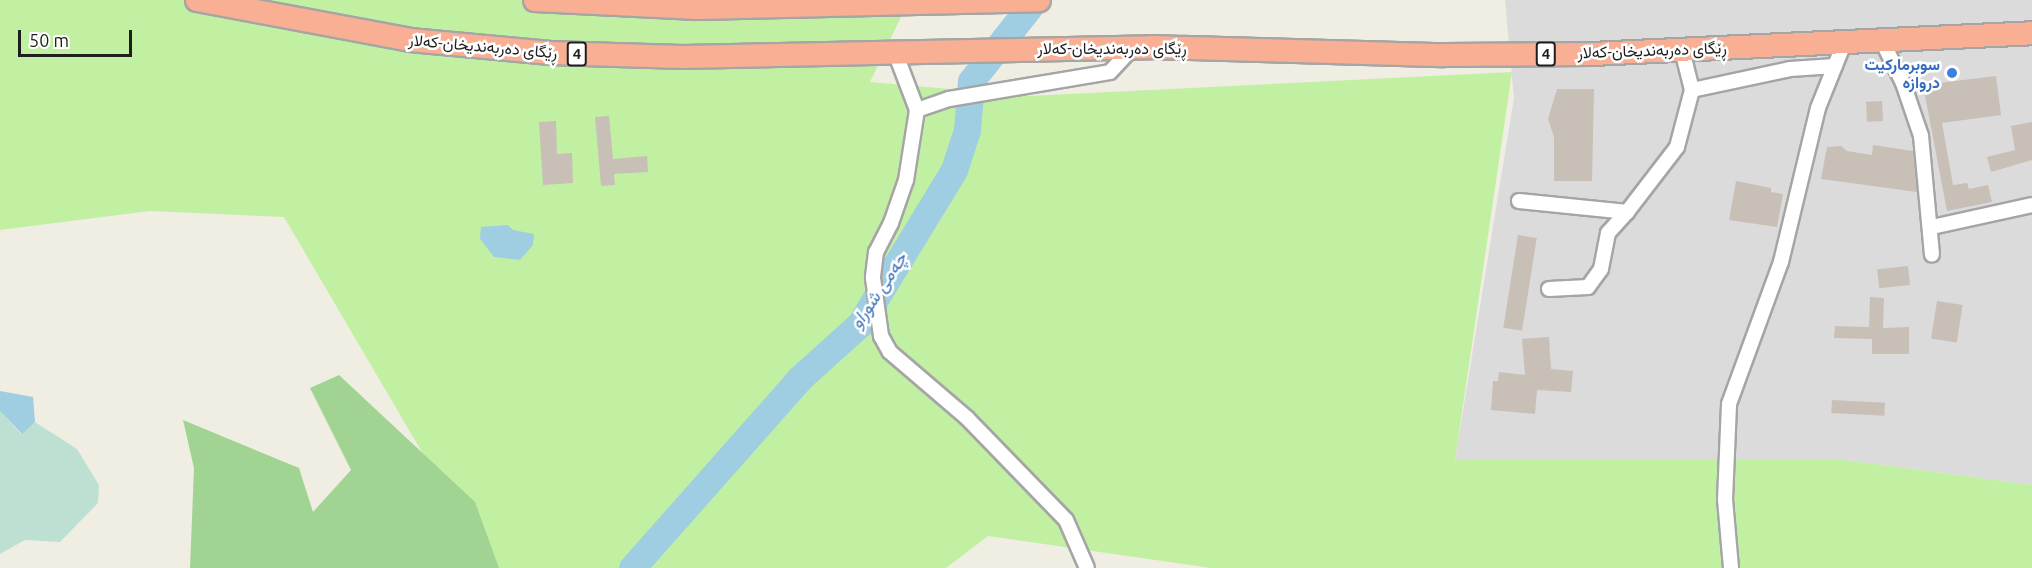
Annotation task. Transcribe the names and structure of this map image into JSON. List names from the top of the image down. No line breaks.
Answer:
{"streets":{"highway":["ڕێگای دەربەندیخان-کەلار","4"]},"water":["چەمی شوراو"],"places":["سوبرماركيت دروازه"],"scale_bar":"50 m"}
